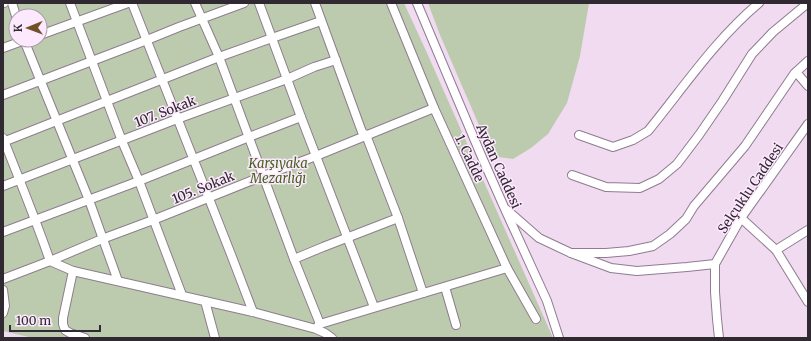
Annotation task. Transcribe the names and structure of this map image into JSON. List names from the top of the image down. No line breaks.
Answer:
{"streets":{"street":["107. Sokak","1. Cadde","Aydan Caddesi","105. Sokak","Selçuklu Caddesi"]},"crossings":[["1. Cadde","105. Sokak"]],"parks":["Karşıyaka Mezarlığı"],"scale_bar":"100 m","north":"left"}
